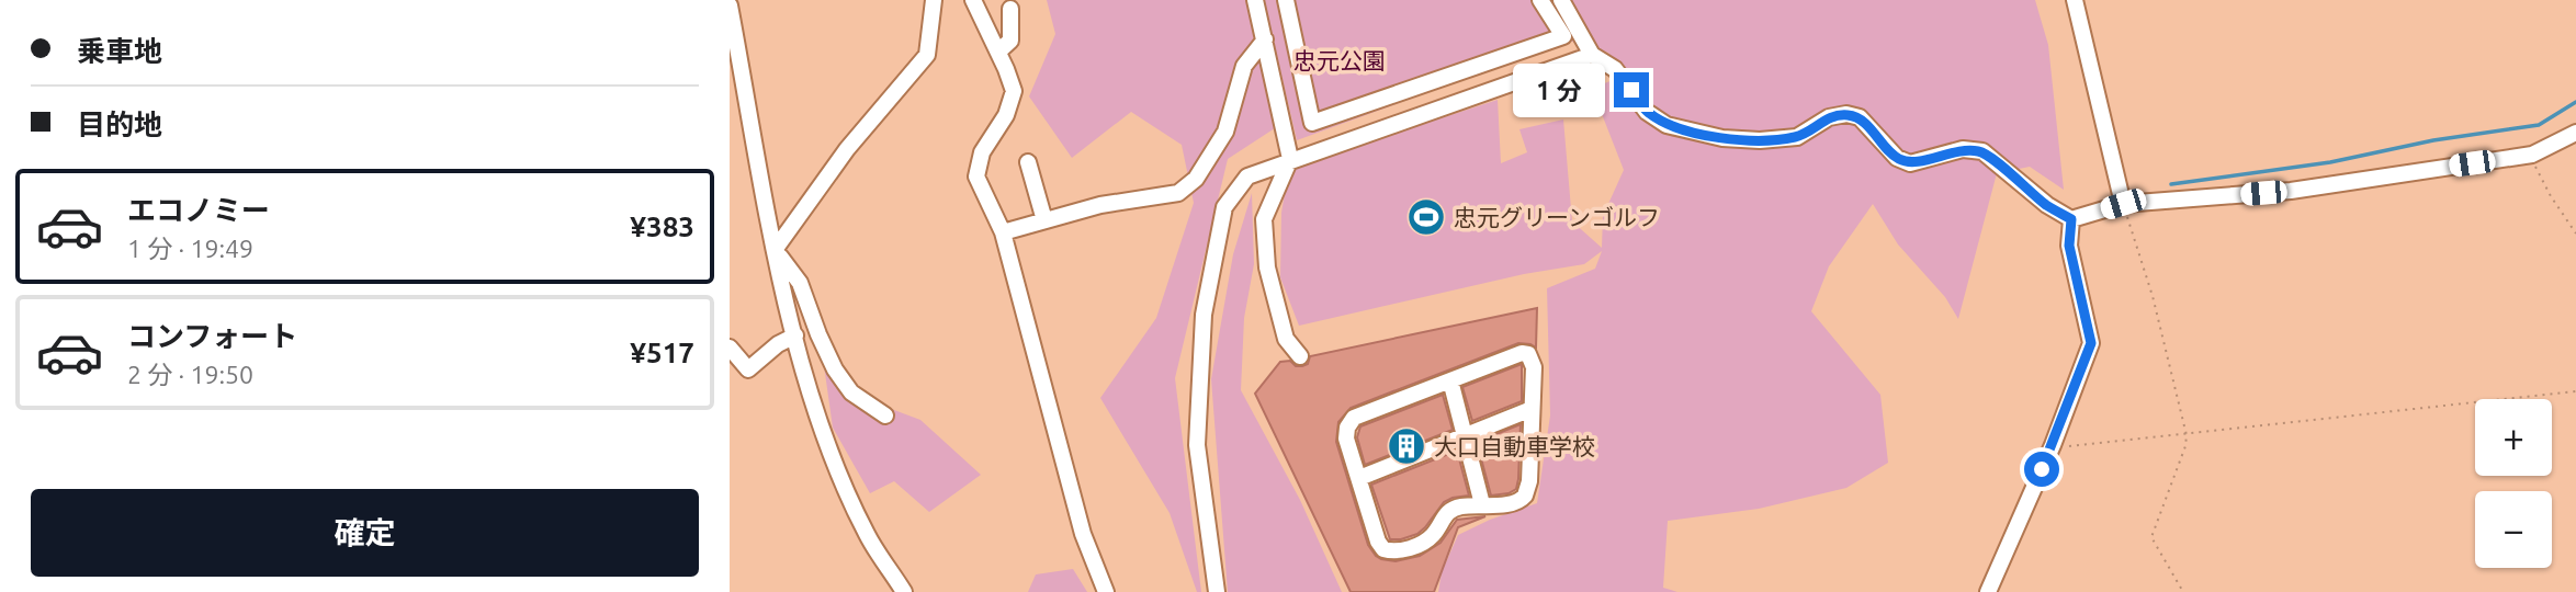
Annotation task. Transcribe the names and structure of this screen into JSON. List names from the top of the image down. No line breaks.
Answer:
{"parks":["忠元公園"],"places":{"sports":["忠元グリーンゴルフ"],"building":["大口自動車学校"]},"page":{"banner":["乗車地","目的地"],"bubble":"1 分","list":[{"name":"エコノミー","note":"1 分 · 19:49","value":"¥383"},{"name":"コンフォート","note":"2 分 · 19:50","value":"¥517"}],"map_buttons":["+","−"],"buttons":"確定"}}
